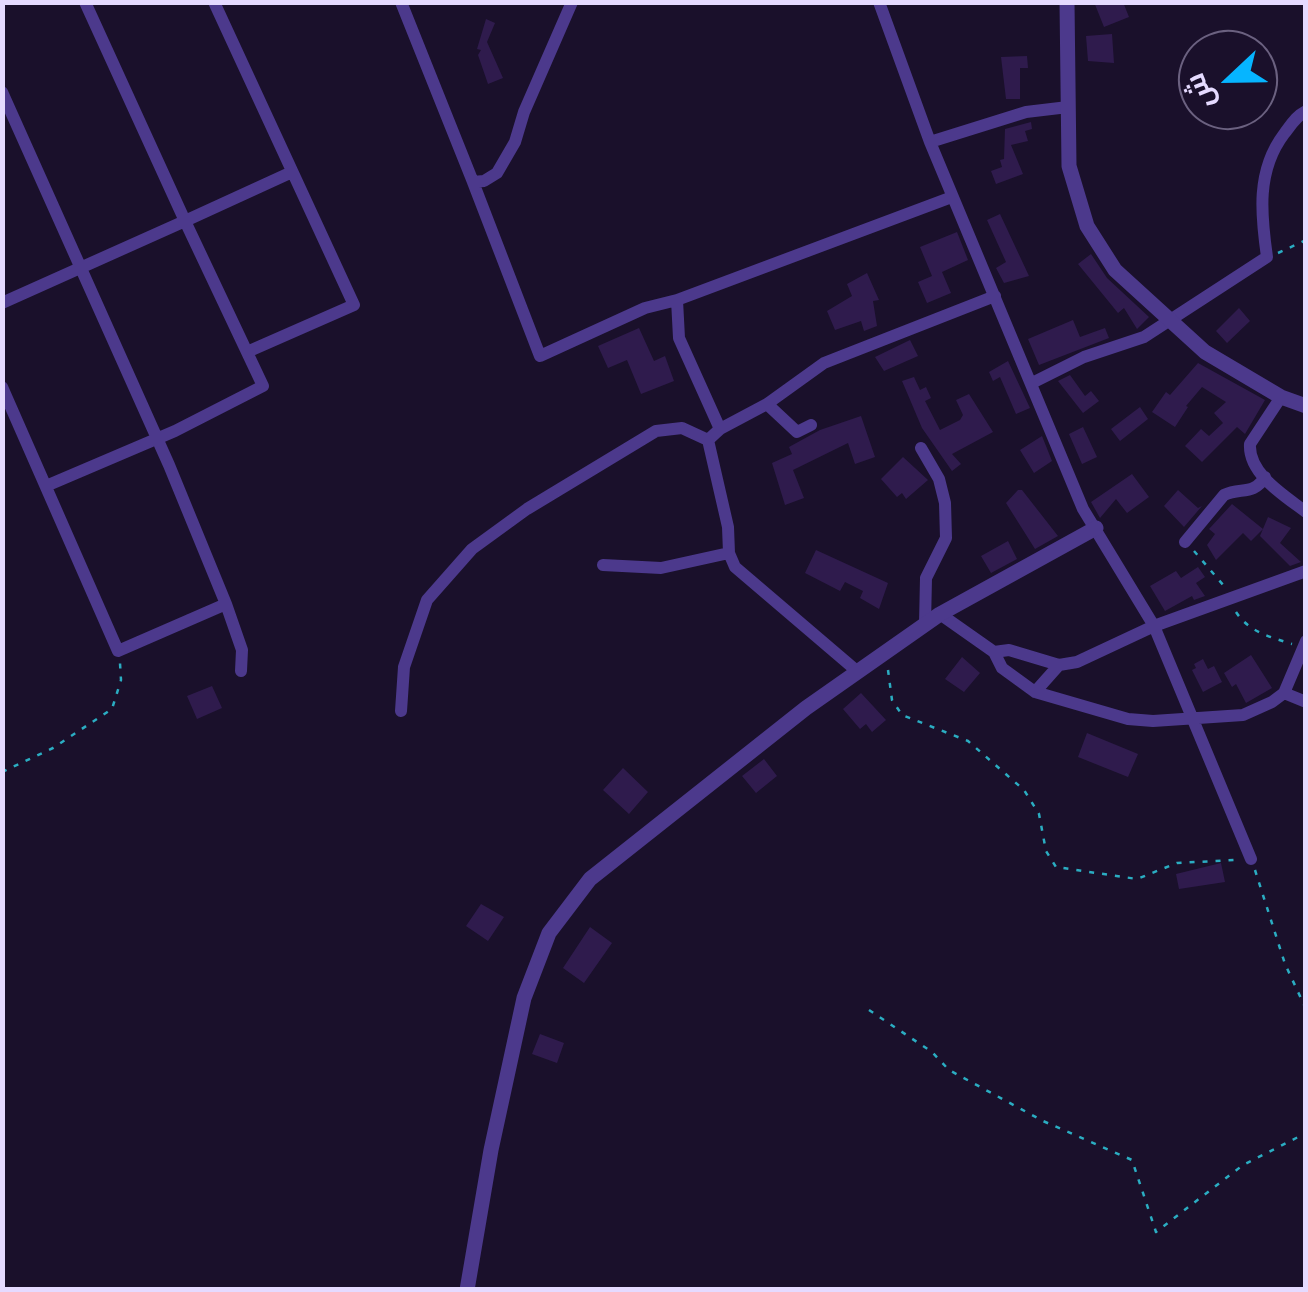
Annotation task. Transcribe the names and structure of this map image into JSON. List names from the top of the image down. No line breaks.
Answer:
{"north":"left"}
